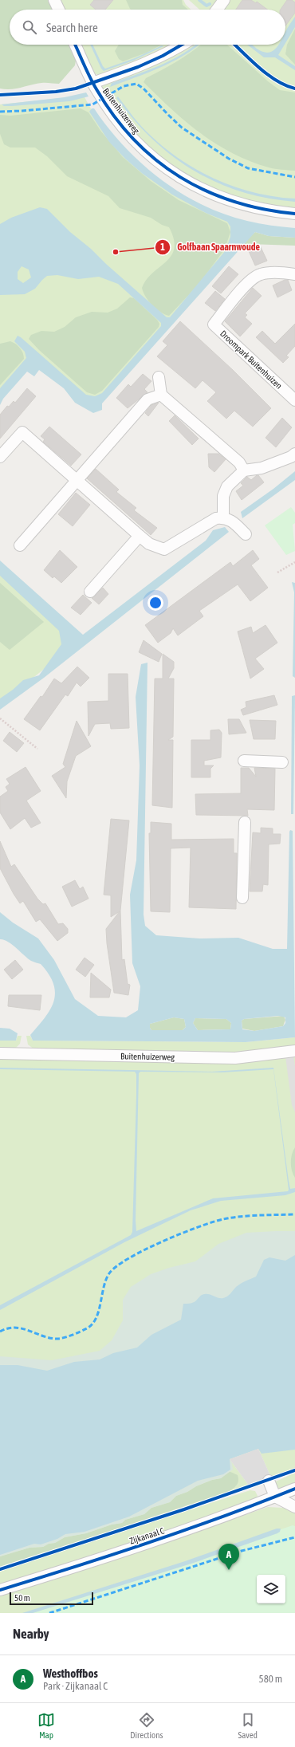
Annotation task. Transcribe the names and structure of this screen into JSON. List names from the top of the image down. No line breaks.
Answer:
{"streets":{"street":["Buitenhuizerweg","Droompark Buitenhuizen","Zijkanaal C"]},"places":["Golfbaan Spaarnwoude"],"scale_bar":"50 m","page":{"search":"Search here","pins":"A","scale":"50 m","heading":"Nearby","list":[{"mark":"A","name":"Westhoffbos","note":"Park · Zijkanaal C","value":"580 m"}],"nav":["Map","Directions","Saved"]}}
